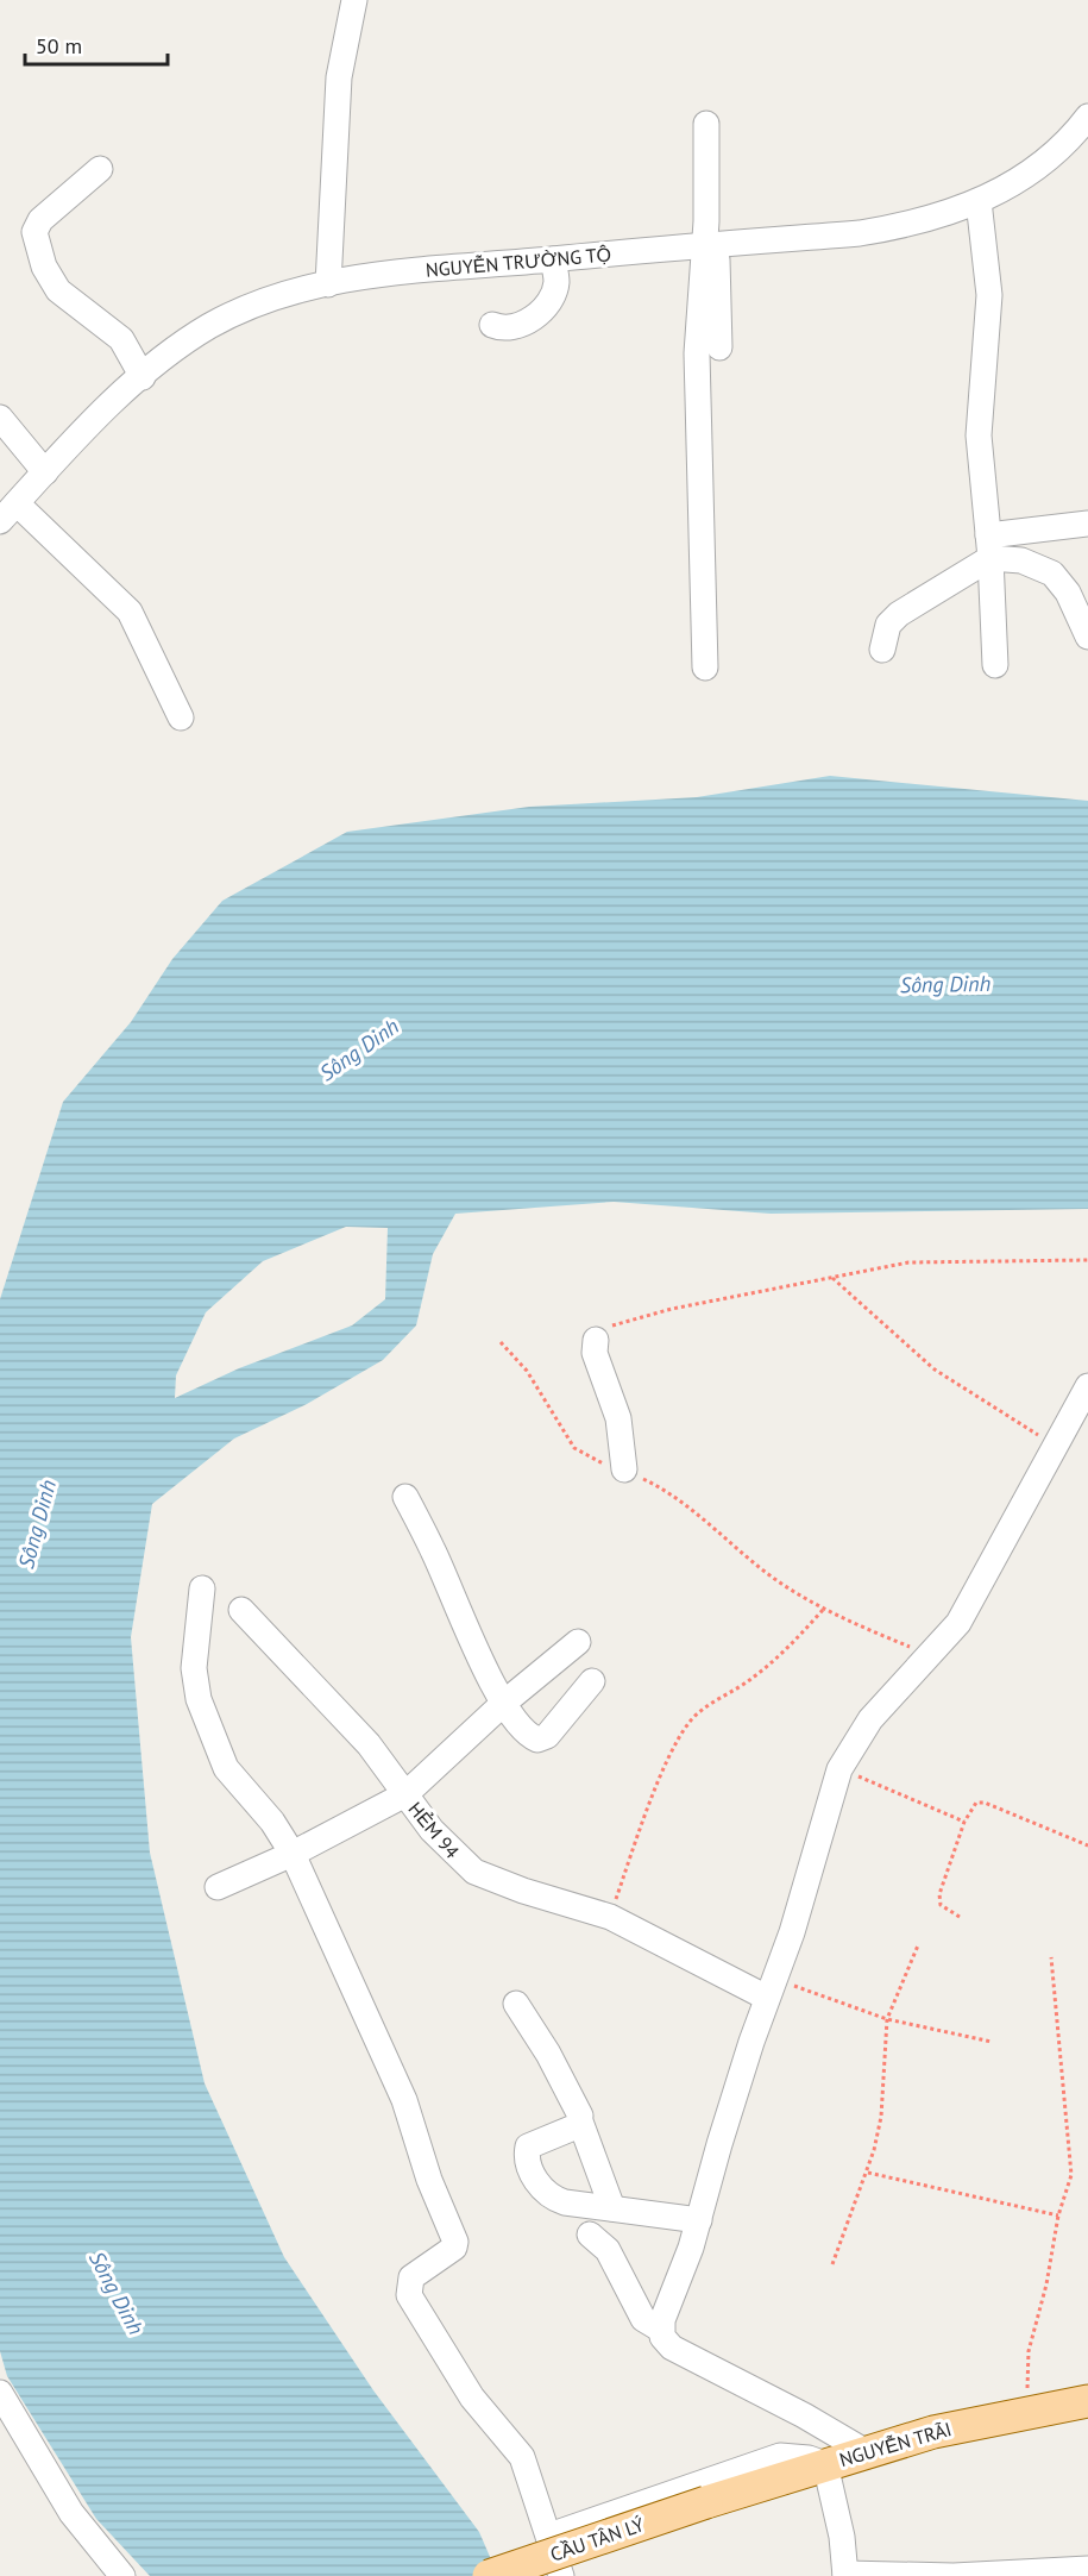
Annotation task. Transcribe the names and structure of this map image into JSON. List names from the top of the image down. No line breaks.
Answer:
{"streets":{"main road":["NGUYỄN TRÃI","CẦU TÂN LÝ"],"street":["NGUYỄN TRƯỜNG TỘ","HẺM 94"]},"crossings":[["NGUYỄN TRÃI","CẦU TÂN LÝ"]],"water":["Sông Dinh"],"scale_bar":"50 m"}
